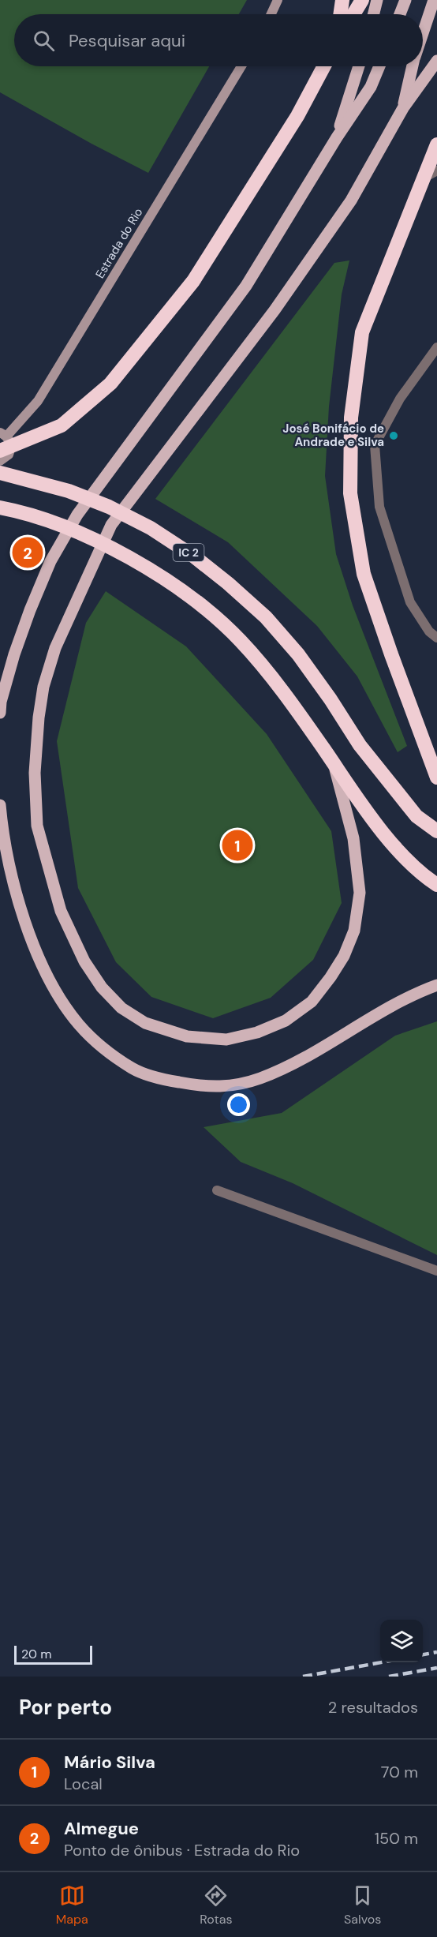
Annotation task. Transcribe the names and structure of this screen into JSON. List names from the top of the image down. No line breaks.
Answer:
{"streets":{"highway":["IC 2"],"street":["Estrada do Rio"]},"places":["José Bonifácio de Andrade e Silva"],"scale_bar":"20 m","page":{"search":"Pesquisar aqui","pins":["2","1"],"scale":"20 m","heading":["Por perto","2 resultados"],"list":[{"mark":"1","name":"Mário Silva","note":"Local","value":"70 m"},{"mark":"2","name":"Almegue","note":"Ponto de ônibus · Estrada do Rio","value":"150 m"}],"nav":["Mapa","Rotas","Salvos"]}}
